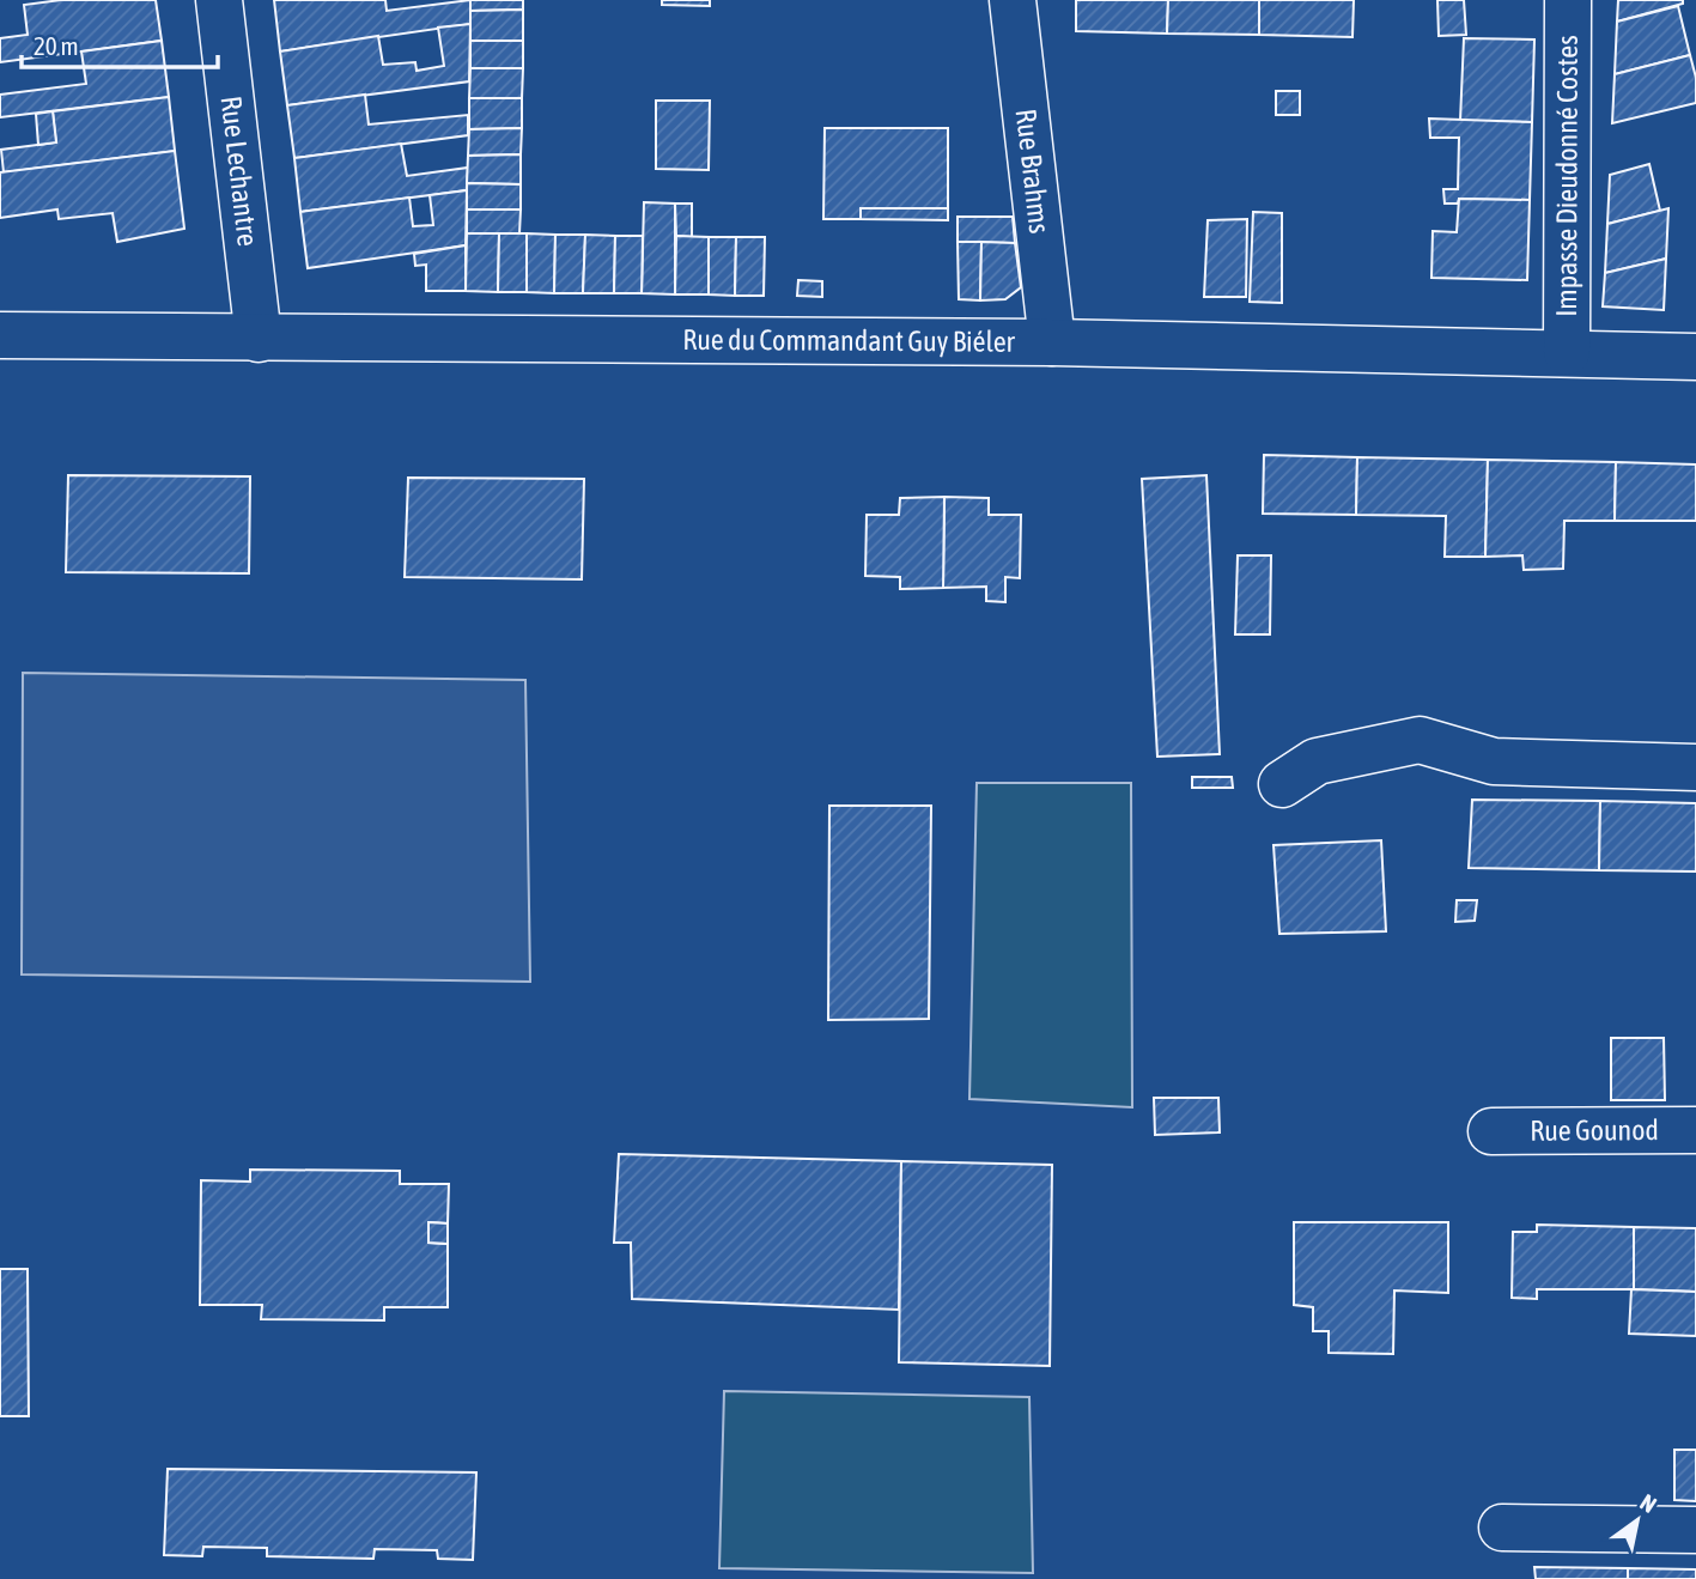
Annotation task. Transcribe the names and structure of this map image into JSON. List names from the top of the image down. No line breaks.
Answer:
{"streets":{"street":["Rue Lechantre","Rue Brahms","Impasse Dieudonné Costes","Rue du Commandant Guy Biéler","Rue Gounod"]},"crossings":[["Rue Lechantre","Rue du Commandant Guy Biéler"],["Rue Brahms","Rue du Commandant Guy Biéler"],["Impasse Dieudonné Costes","Rue du Commandant Guy Biéler"]],"scale_bar":"20 m","north":"top right"}
